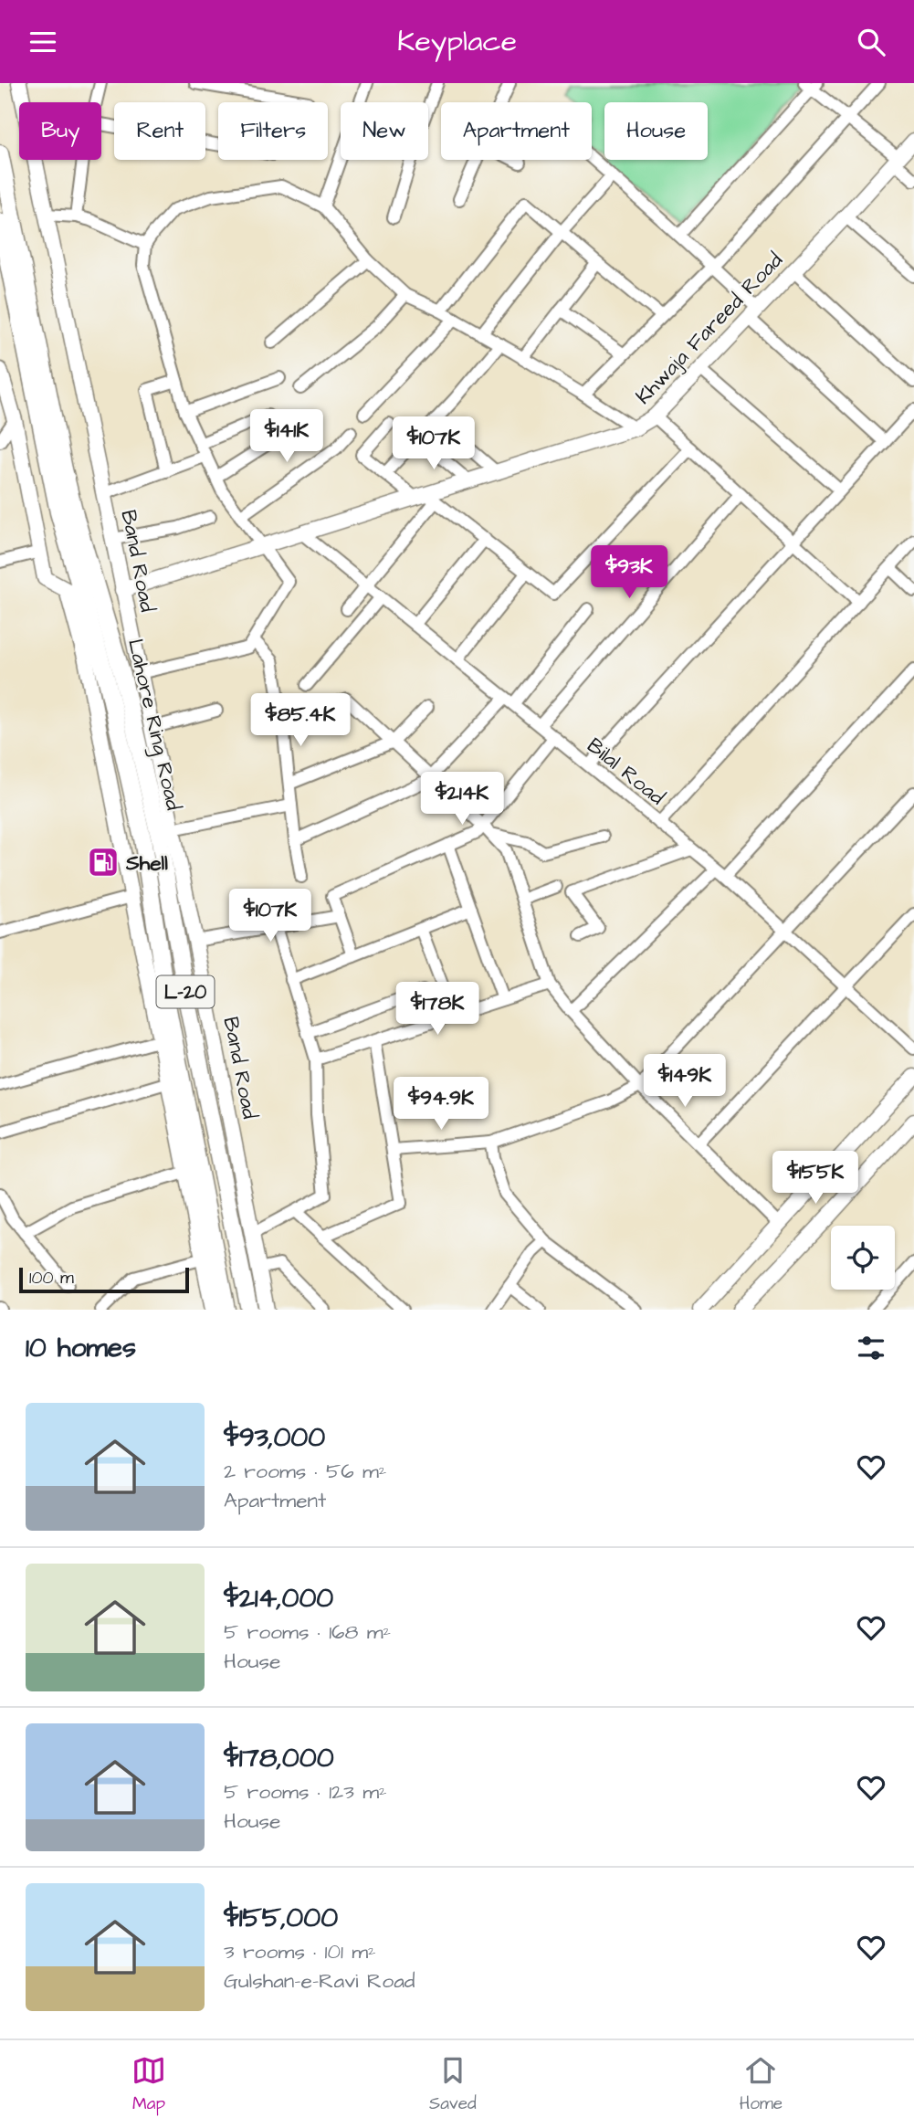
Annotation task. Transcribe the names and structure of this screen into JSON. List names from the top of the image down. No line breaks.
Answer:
{"streets":{"highway":["Lahore Ring Road","L-20"],"main road":["Khwaja Fareed Road","Band Road"],"street":["Bilal Road"]},"crossings":[["Khwaja Fareed Road","Band Road"],["Khwaja Fareed Road","Bilal Road"]],"places":{"fuel station":["Shell"]},"scale_bar":"100 m","page":{"header":"Keyplace","chip":["Buy","Rent","Filters","New","Apartment","House"],"price":["$141K","$107K","$93K","$85.4K","$214K","$107K","$178K","$149K","$94.9K","$155K"],"scale":"100 m","heading":"10 homes","list":[{"name":"$93,000","note":"2 rooms · 56 m² · Apartment"},{"name":"$214,000","note":"5 rooms · 168 m² · House"},{"name":"$178,000","note":"5 rooms · 123 m² · House"},{"name":"$155,000","note":"3 rooms · 101 m² · Gulshan-e-Ravi Road"}],"tabs":["Map","Saved","Home"]}}
